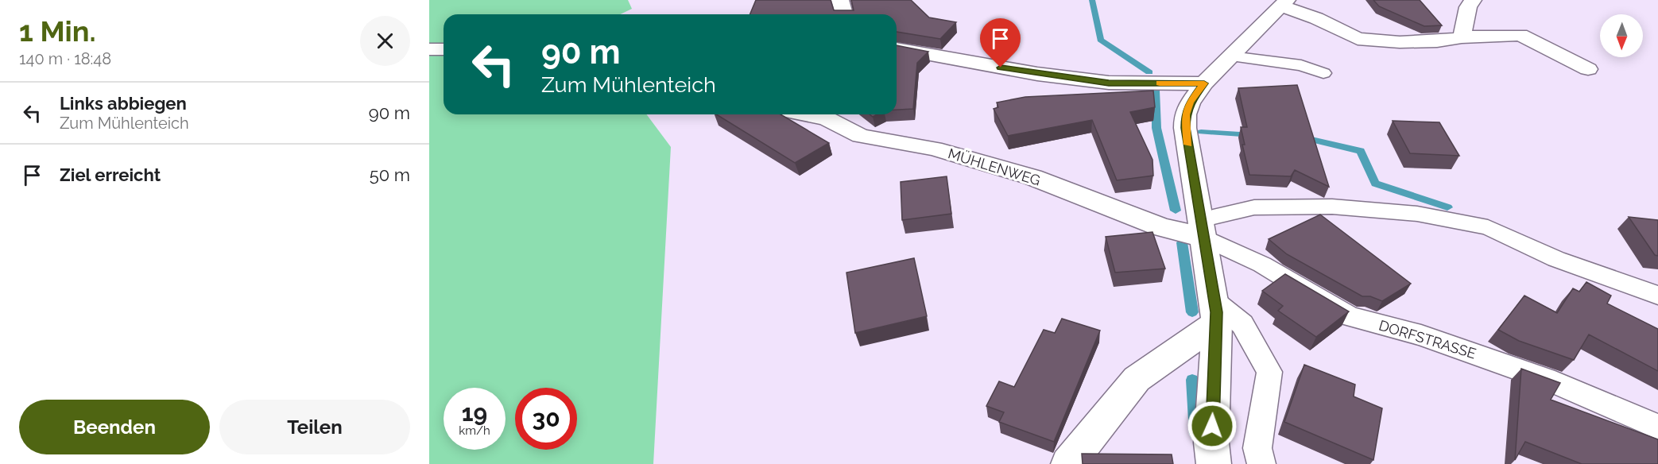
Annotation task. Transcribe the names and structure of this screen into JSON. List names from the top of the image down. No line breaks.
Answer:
{"streets":{"street":["MÜHLENWEG"],"lane":["DORFSTRASSE"]},"crossings":[["MÜHLENWEG","DORFSTRASSE"]],"north":"bottom","page":{"heading":["1 Min.","140 m · 18:48"],"turn":["90 m","Zum Mühlenteich"],"list":[{"name":"Links abbiegen","note":"Zum Mühlenteich","value":"90 m"},{"name":"Ziel erreicht","value":"50 m"}],"speed":"19 km/h","limit":"30","buttons":["Beenden","Teilen"]}}
